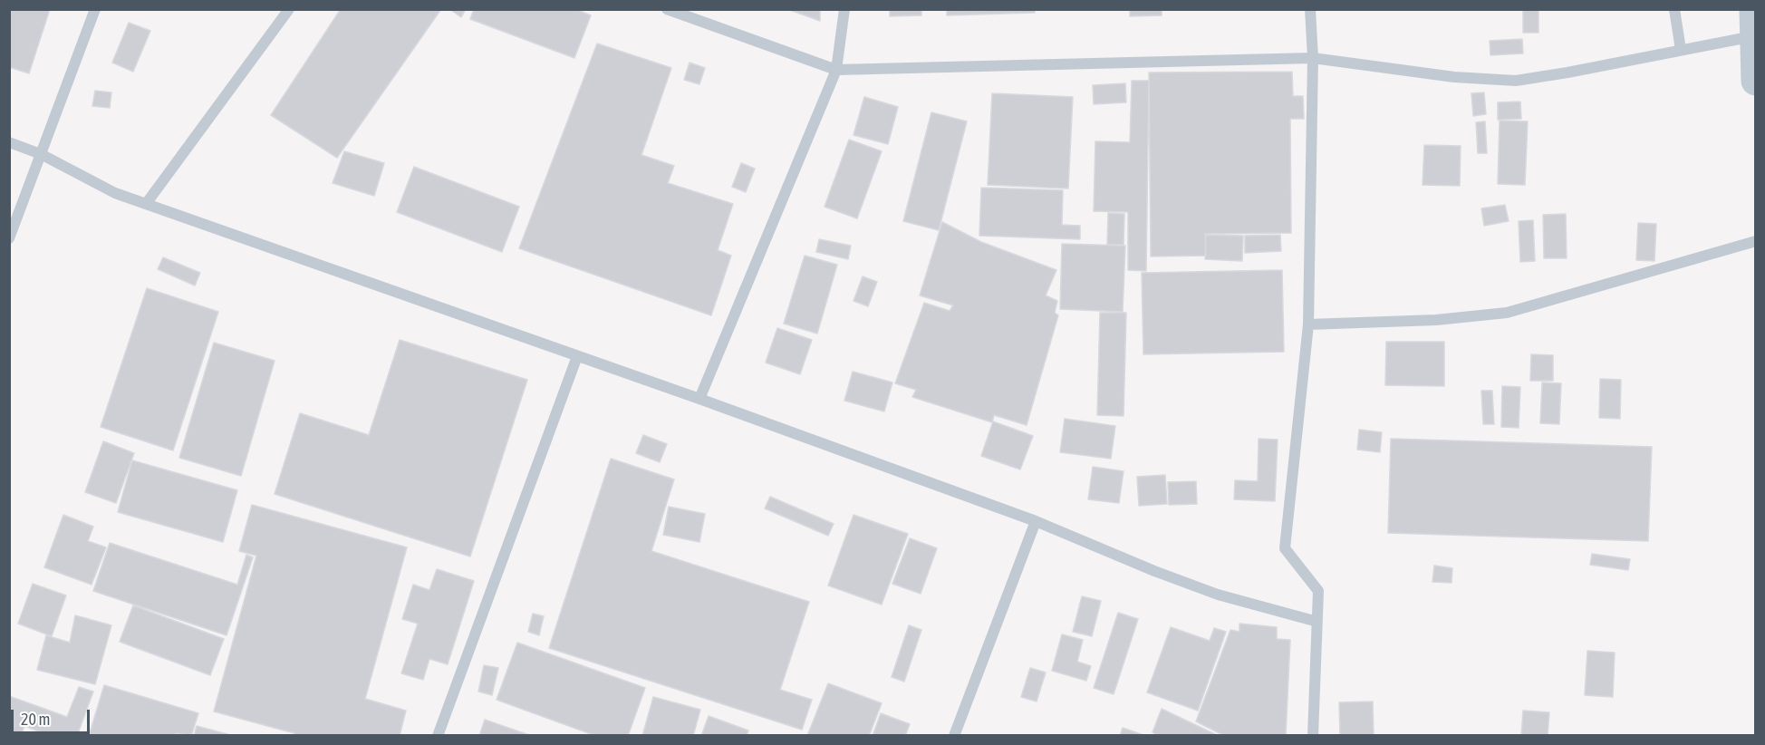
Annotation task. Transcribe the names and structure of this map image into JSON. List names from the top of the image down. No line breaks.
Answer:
{"scale_bar":"20 m"}
